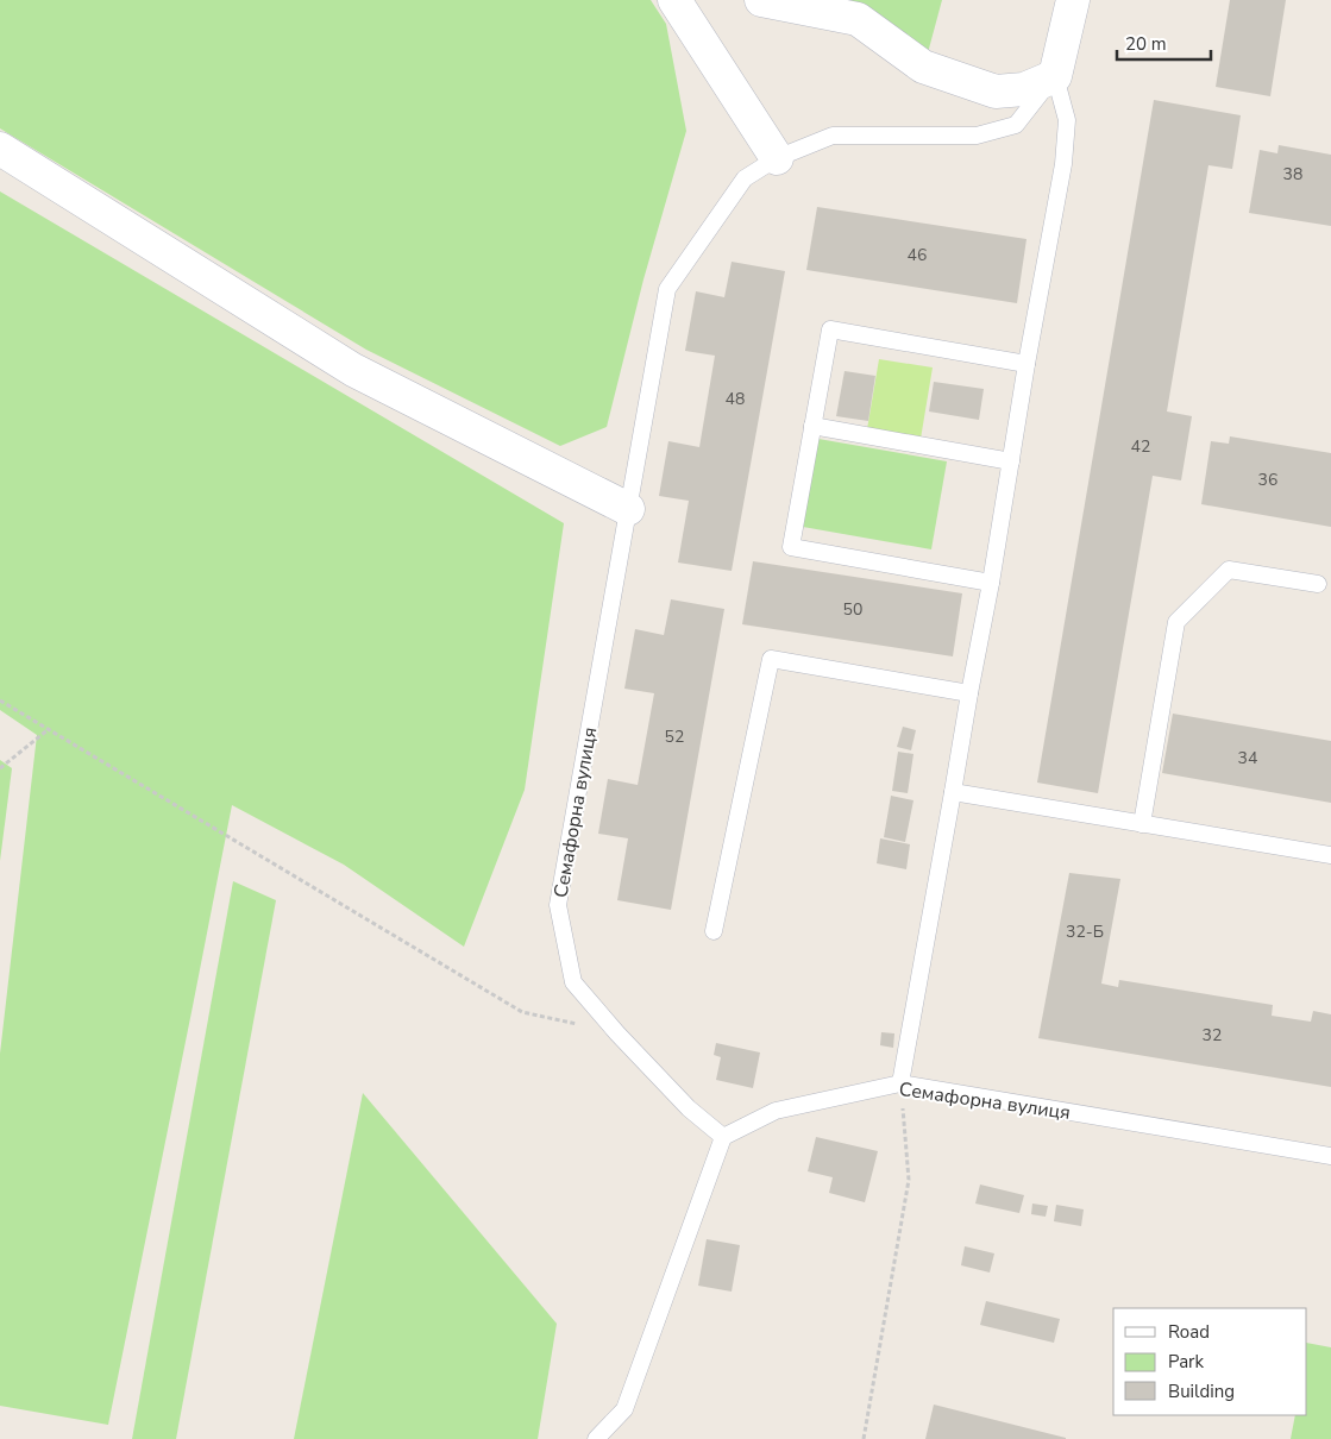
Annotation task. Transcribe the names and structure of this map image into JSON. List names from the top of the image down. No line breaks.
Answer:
{"streets":{"lane":["Семафорна вулиця"]},"house_numbers":["38","46","48","42","36","50","52","34","32-Б","32"],"legend":["Road","Park","Building"],"scale_bar":"20 m"}
